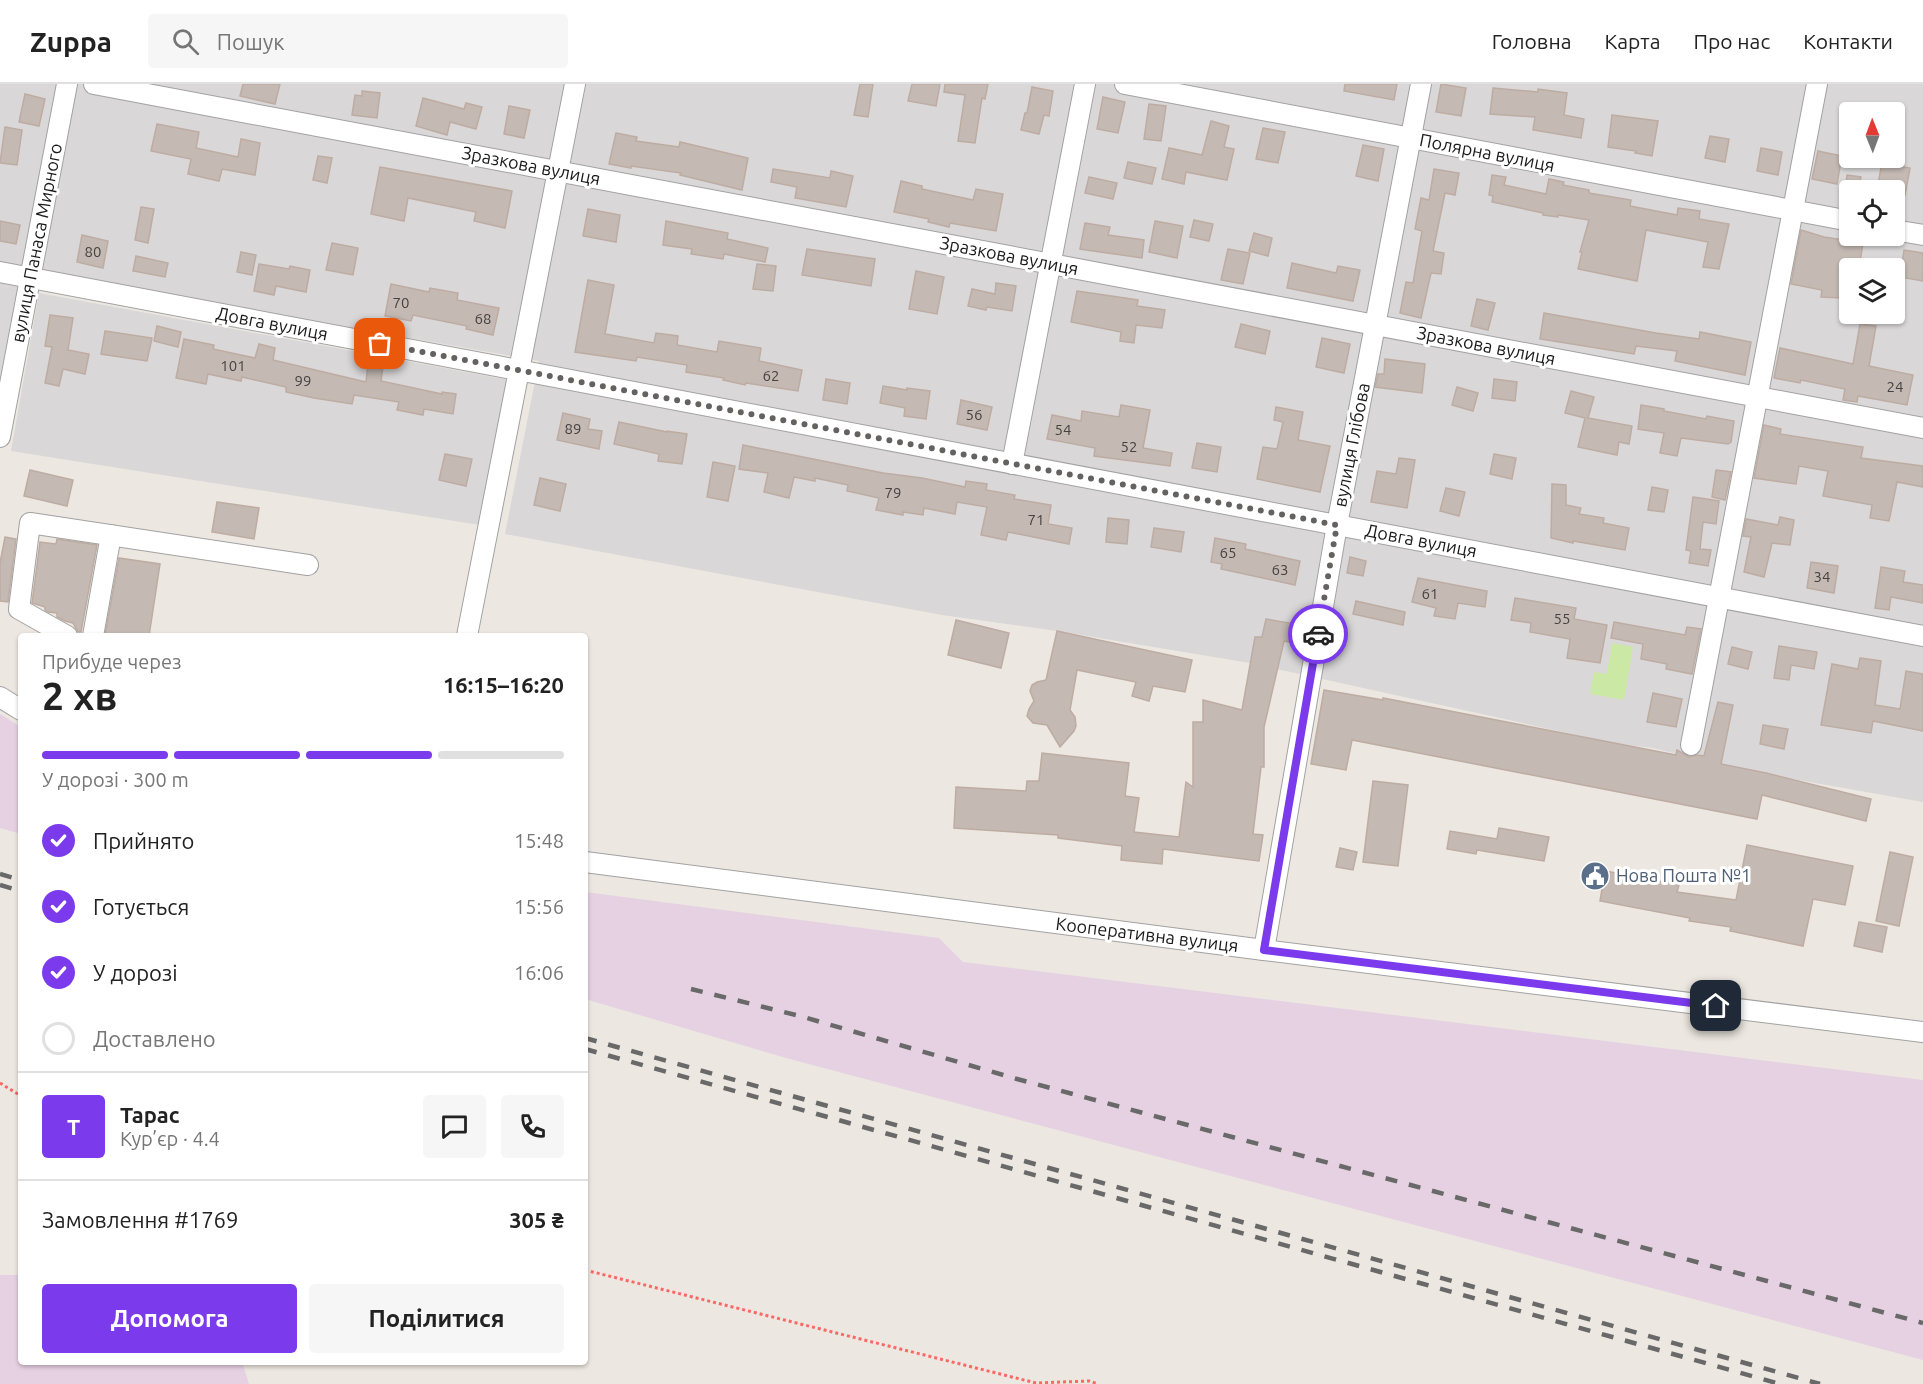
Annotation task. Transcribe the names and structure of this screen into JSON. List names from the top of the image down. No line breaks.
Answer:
{"streets":{"street":["Полярна вулиця","Зразкова вулиця","вулиця Панаса Мирного","Довга вулиця","вулиця Глібова","Кооперативна вулиця"]},"crossings":[["Полярна вулиця","вулиця Глібова"],["Зразкова вулиця","вулиця Глібова"],["вулиця Панаса Мирного","Довга вулиця"],["Довга вулиця","вулиця Глібова"],["вулиця Глібова","Кооперативна вулиця"]],"places":{"public building":["Нова Пошта №1"]},"house_numbers":["80","70","68","101","62","99","24","56","89","54","52","79","71","65","63","34","61","55"],"north":"top","page":{"header":"Zuppa","search":"Пошук","nav":["Головна","Карта","Про нас","Контакти"],"heading":["2 хв","Прибуде через","16:15–16:20"],"panel":["Тарас","Кур’єр · 4.4","Замовлення #1769","305 ₴"],"bar":"У дорозі · 300 m","list":[["Прийнято","15:48"],["Готується","15:56"],["У дорозі","16:06"],"Доставлено"],"round":"Т","buttons":["Допомога","Поділитися"]}}
